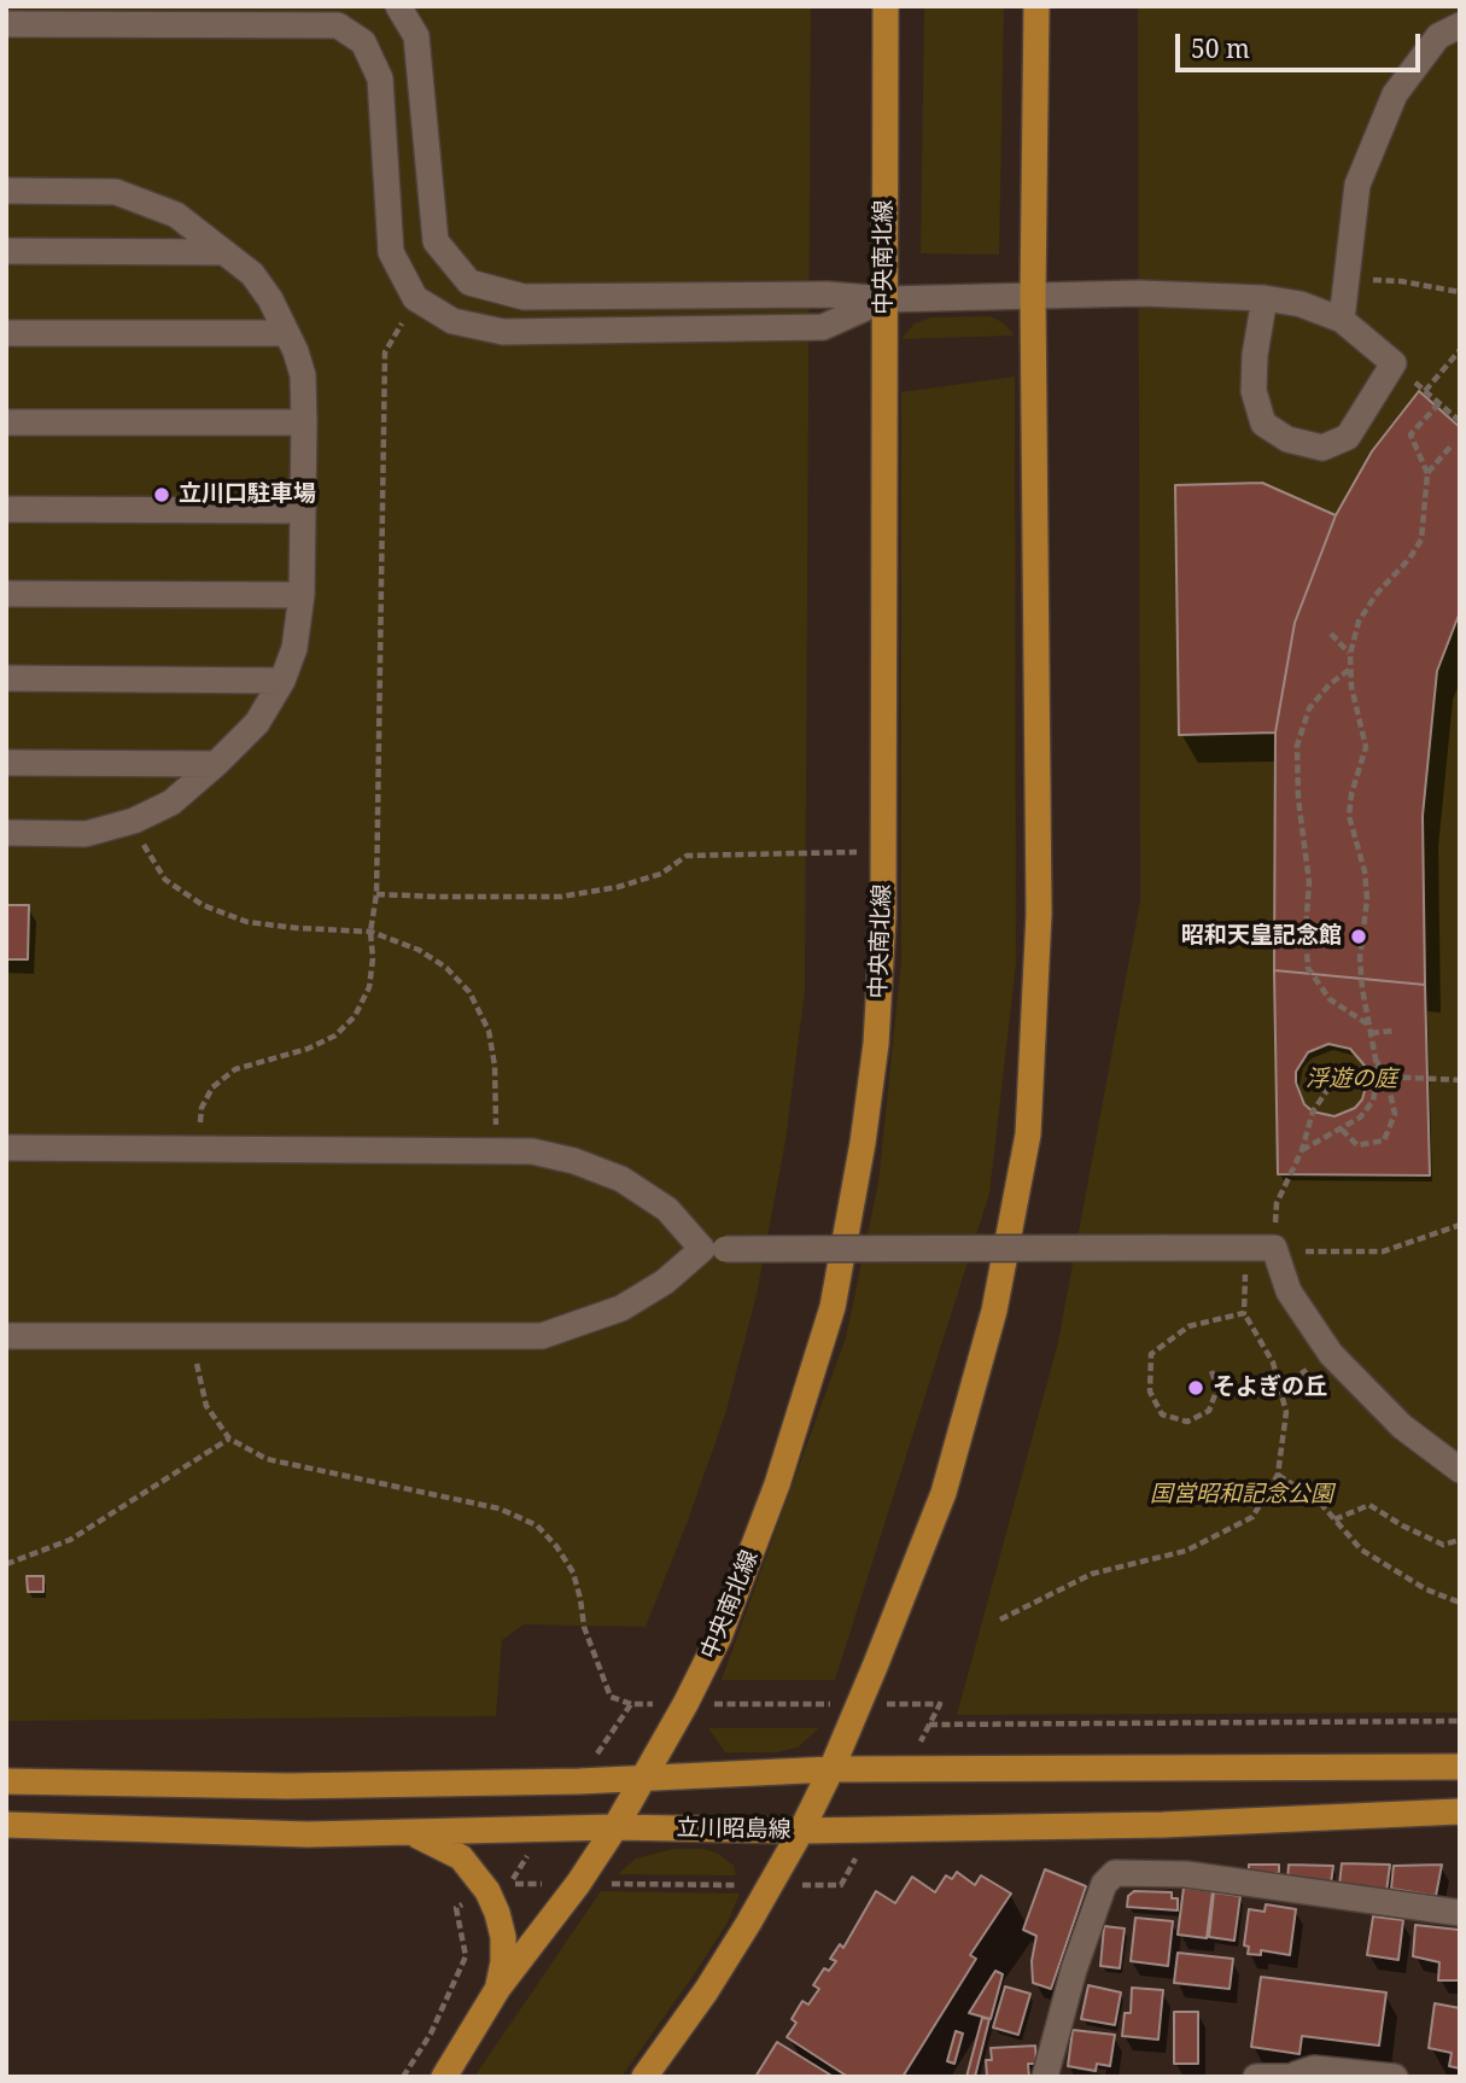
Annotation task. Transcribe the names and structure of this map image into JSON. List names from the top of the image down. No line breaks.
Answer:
{"streets":{"main road":["中央南北線","立川昭島線"]},"crossings":[["中央南北線","立川昭島線"]],"parks":["浮遊の庭","国営昭和記念公園"],"places":["立川口駐車場","昭和天皇記念館","そよぎの丘"],"scale_bar":"50 m"}
